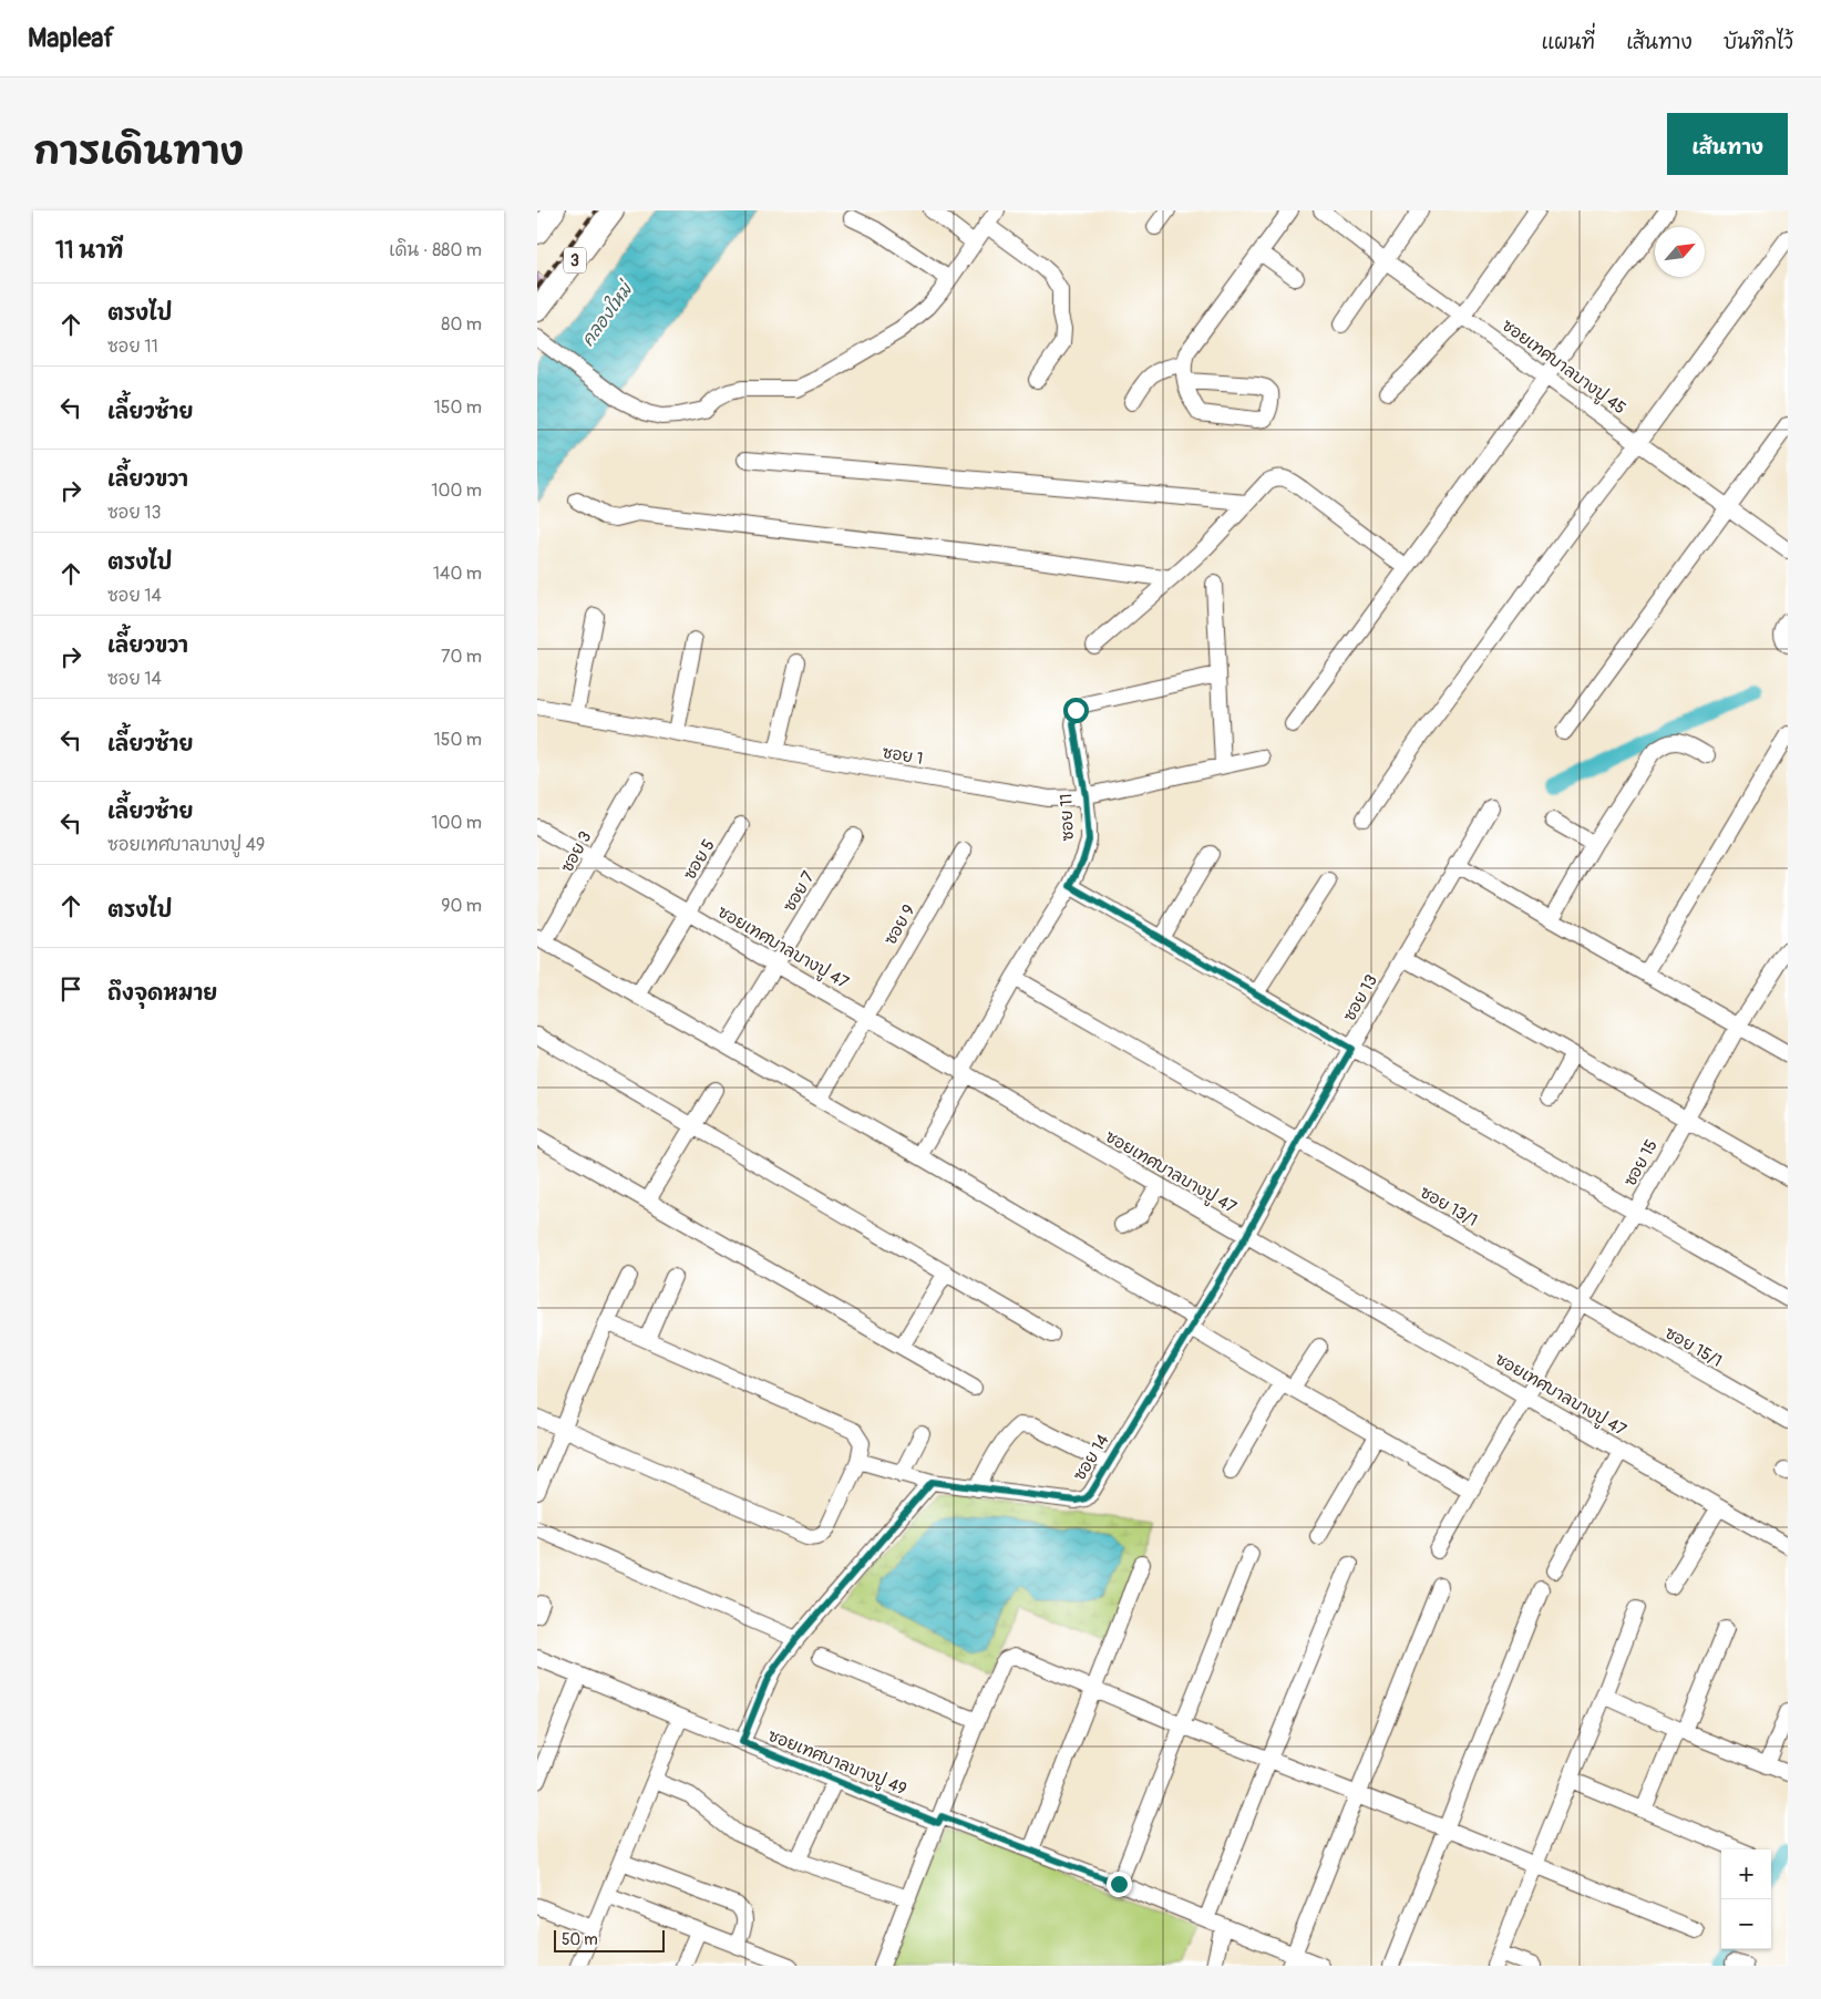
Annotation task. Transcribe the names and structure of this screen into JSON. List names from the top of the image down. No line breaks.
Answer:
{"streets":{"highway":["3"],"street":["ซอยเทศบาลบางปู 45","ซอย 1","ซอย 11","ซอย 3","ซอย 5","ซอย 7","ซอย 9","ซอยเทศบาลบางปู 47","ซอย 13","ซอย 15","ซอย 13/1","ซอย 15/1","ซอย 14","ซอยเทศบาลบางปู 49"]},"crossings":[["ซอย 1","ซอย 11"],["ซอย 11","ซอยเทศบาลบางปู 47"],["ซอย 11","ซอย 13/1"],["ซอย 3","ซอยเทศบาลบางปู 47"],["ซอย 5","ซอยเทศบาลบางปู 47"],["ซอย 7","ซอยเทศบาลบางปู 47"],["ซอย 9","ซอยเทศบาลบางปู 47"],["ซอยเทศบาลบางปู 47","ซอย 13"],["ซอยเทศบาลบางปู 47","ซอย 15"],["ซอยเทศบาลบางปู 47","ซอย 14"],["ซอย 13","ซอย 13/1"],["ซอย 13","ซอย 14"],["ซอย 15","ซอย 13/1"],["ซอย 15","ซอย 15/1"],["ซอย 13/1","ซอย 15/1"]],"water":["คลองใหม่"],"scale_bar":"50 m","north":"top right","page":{"header":"Mapleaf","nav":["แผนที่","เส้นทาง","บันทึกไว้"],"title":"การเดินทาง","buttons":"เส้นทาง","heading":["11 นาที","เดิน · 880 m"],"list":[["ตรงไป","ซอย 11","80 m"],["เลี้ยวซ้าย","150 m"],["เลี้ยวขวา","ซอย 13","100 m"],["ตรงไป","ซอย 14","140 m"],["เลี้ยวขวา","ซอย 14","70 m"],["เลี้ยวซ้าย","150 m"],["เลี้ยวซ้าย","ซอยเทศบาลบางปู 49","100 m"],["ตรงไป","90 m"],"ถึงจุดหมาย"],"map_buttons":["+","−"],"scale":"50 m"}}
